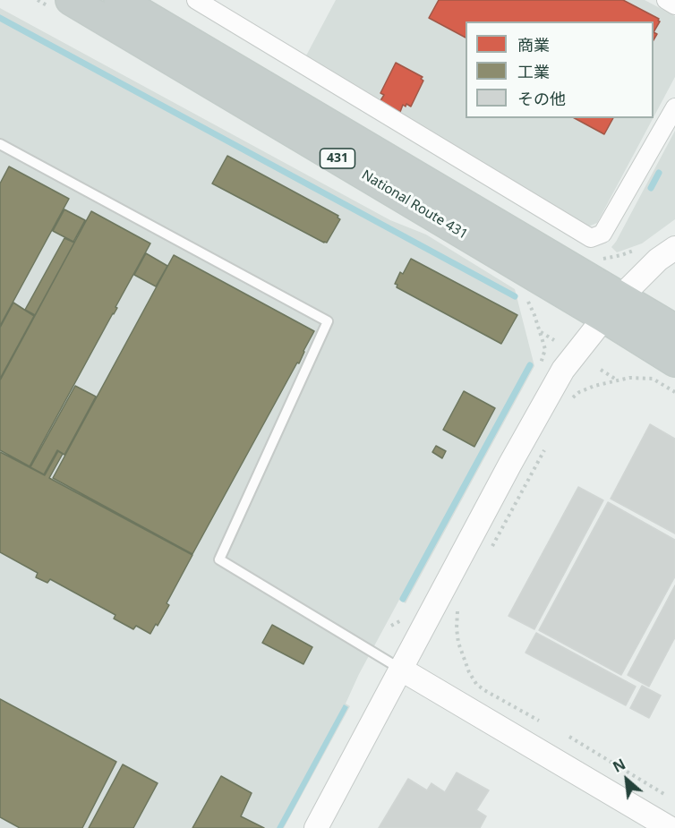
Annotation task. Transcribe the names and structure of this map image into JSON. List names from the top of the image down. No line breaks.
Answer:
{"streets":{"highway":["431","National Route 431"]},"legend":["商業","工業","その他"],"north":"top left"}
